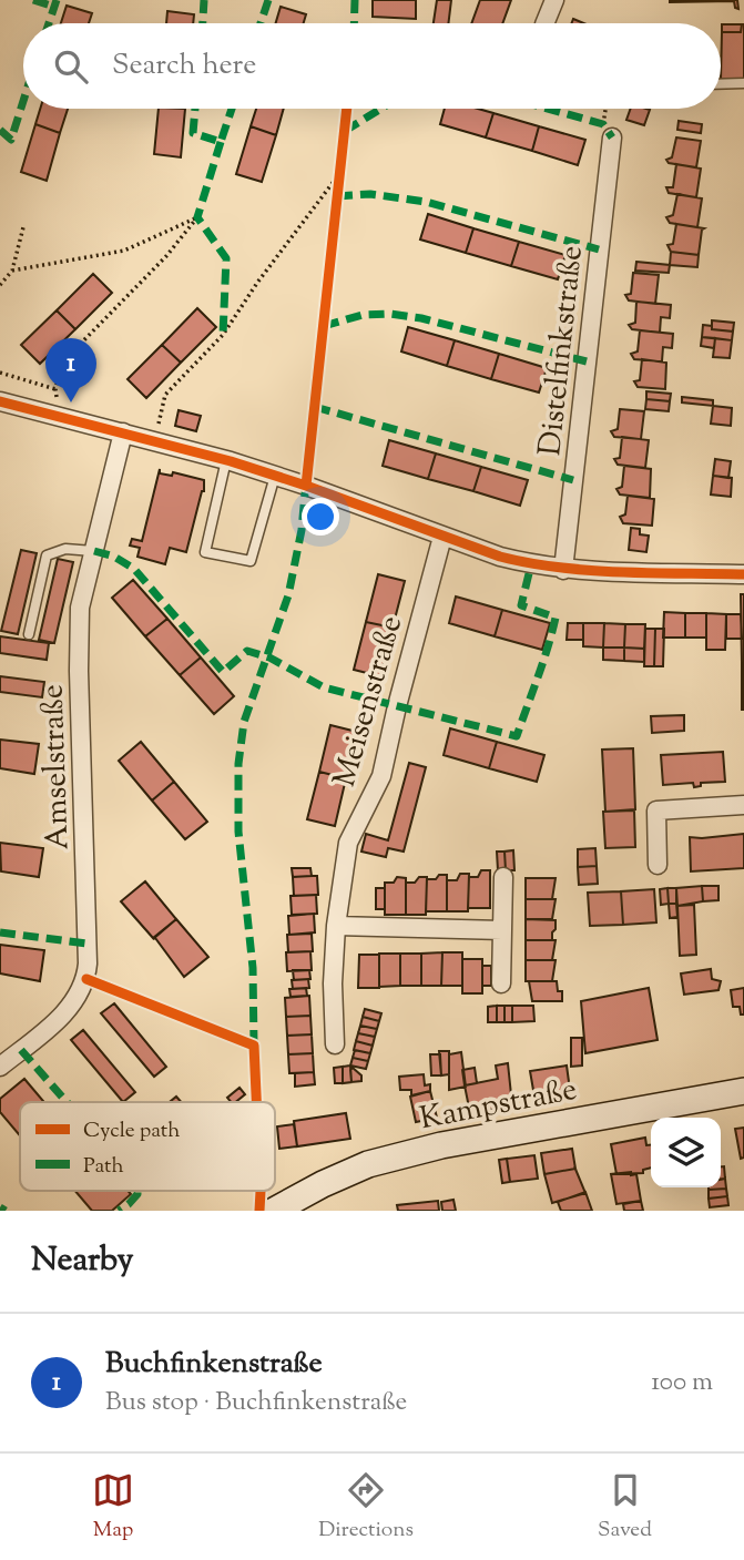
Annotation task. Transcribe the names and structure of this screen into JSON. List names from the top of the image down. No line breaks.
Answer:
{"streets":{"main road":["Kampstraße"],"street":["Distelfinkstraße","Meisenstraße","Amselstraße"]},"legend":["Cycle path","Path"],"page":{"search":"Search here","pins":"1","heading":"Nearby","list":[{"mark":"1","name":"Buchfinkenstraße","note":"Bus stop · Buchfinkenstraße","value":"100 m"}],"nav":["Map","Directions","Saved"]}}
